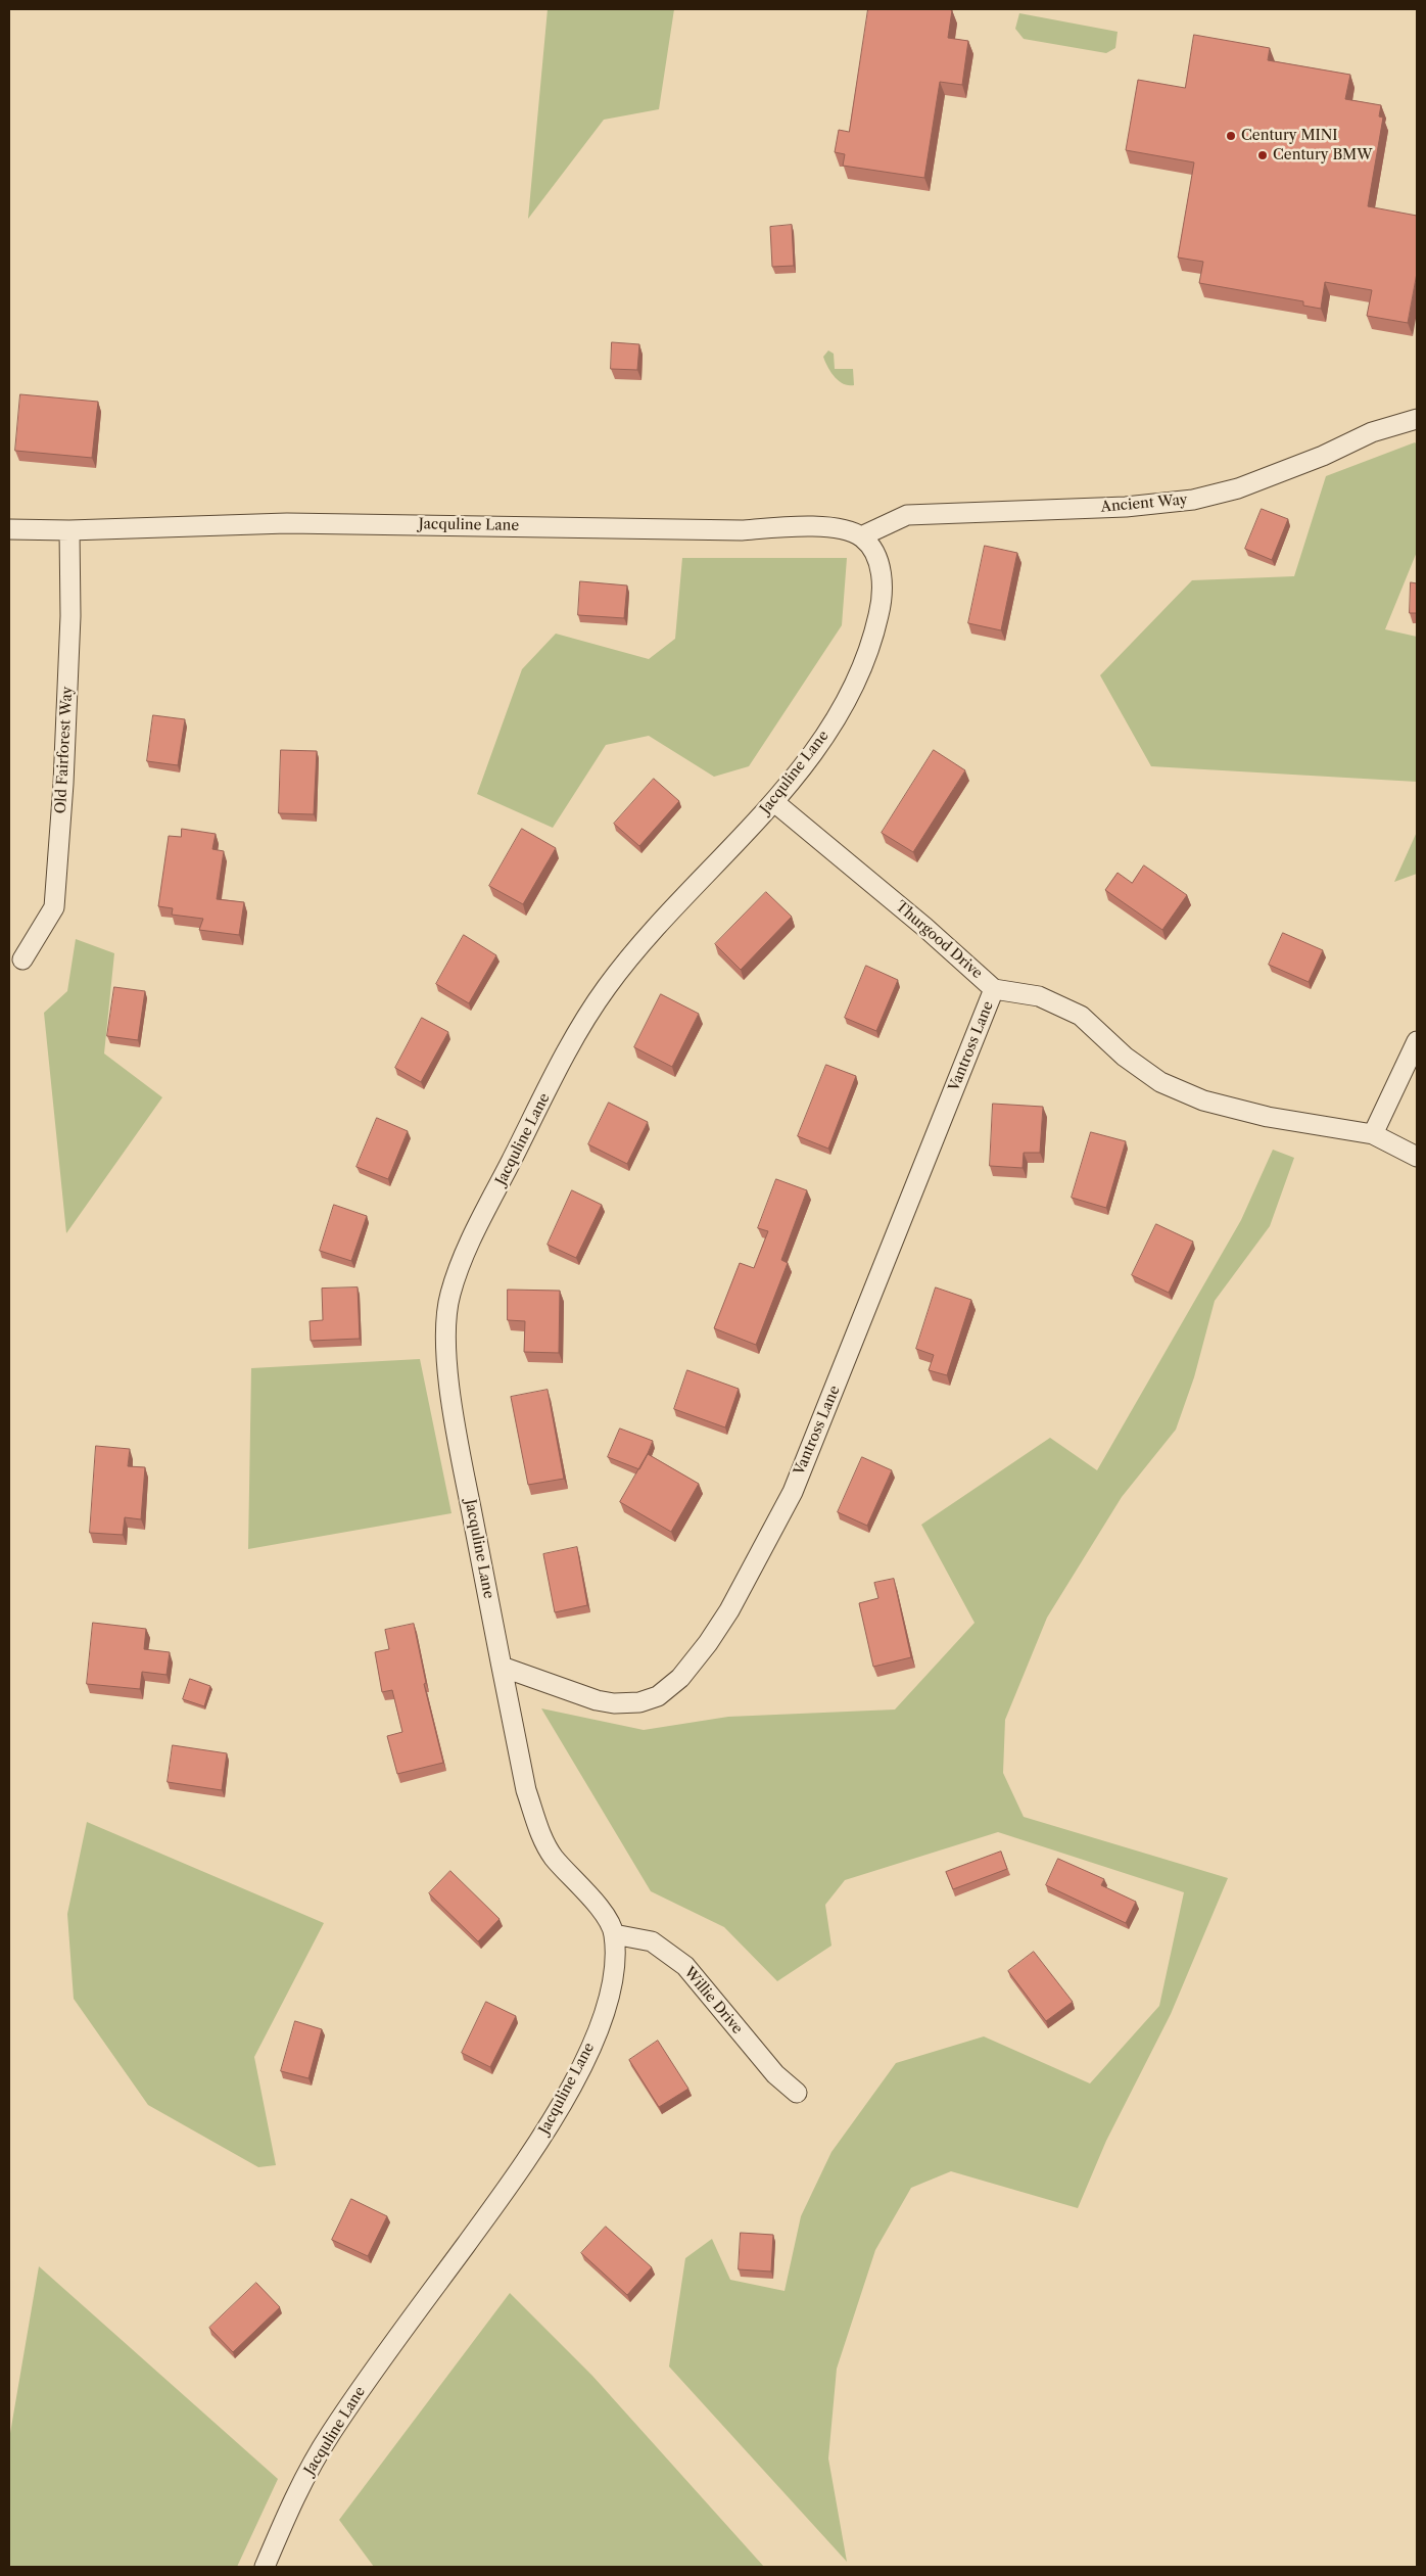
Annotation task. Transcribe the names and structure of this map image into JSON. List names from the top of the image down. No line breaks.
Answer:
{"streets":{"street":["Ancient Way","Jacquline Lane","Old Fairforest Way","Thurgood Drive","Vantross Lane","Willie Drive"]},"crossings":[["Ancient Way","Jacquline Lane"],["Jacquline Lane","Old Fairforest Way"],["Jacquline Lane","Thurgood Drive"],["Jacquline Lane","Vantross Lane"],["Jacquline Lane","Willie Drive"],["Thurgood Drive","Vantross Lane"]],"places":["Century MINI","Century BMW"]}
